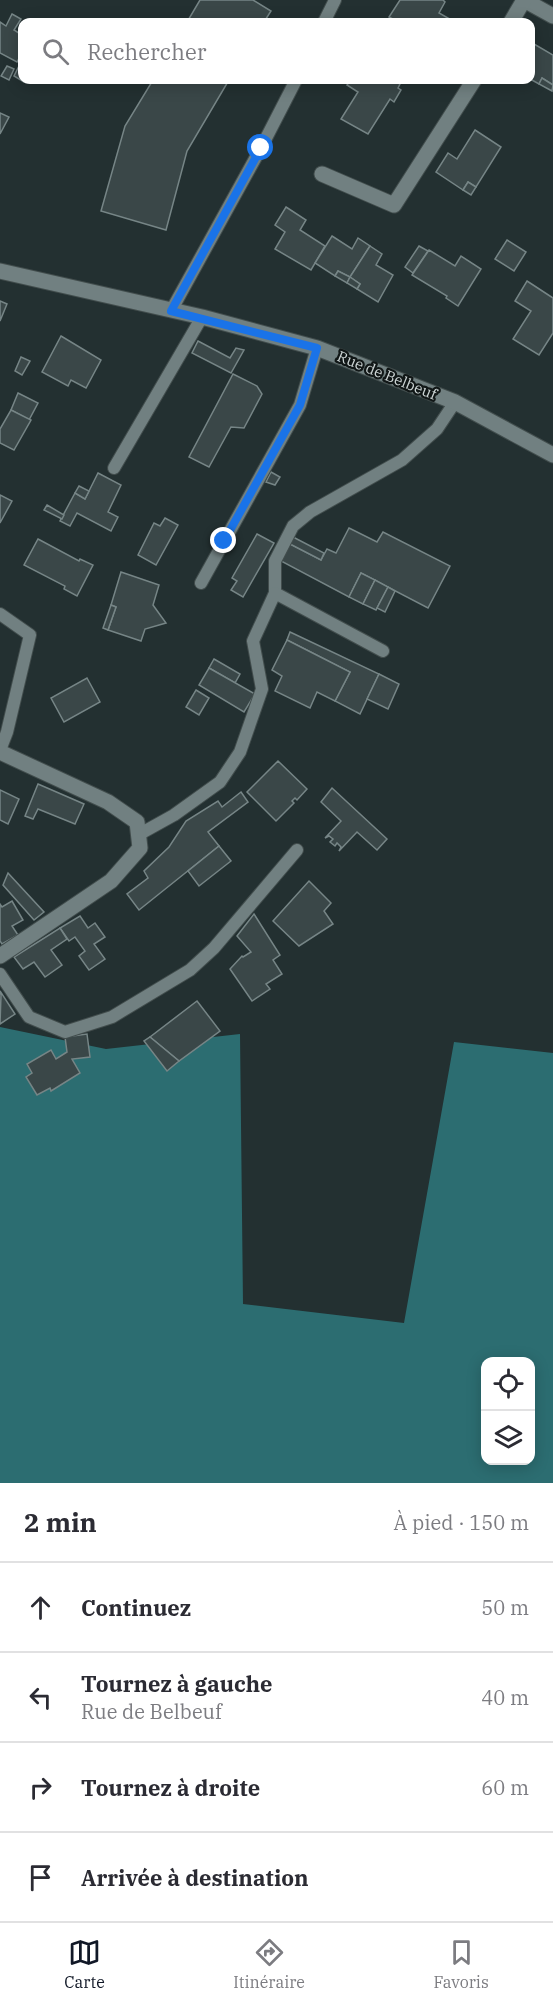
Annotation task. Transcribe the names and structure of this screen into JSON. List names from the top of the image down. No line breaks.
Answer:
{"streets":{"street":["Rue de Belbeuf"]},"page":{"search":"Rechercher","heading":["2 min","À pied · 150 m"],"list":[["Continuez","50 m"],["Tournez à gauche","Rue de Belbeuf","40 m"],["Tournez à droite","60 m"],"Arrivée à destination"],"nav":["Carte","Itinéraire","Favoris"]}}
